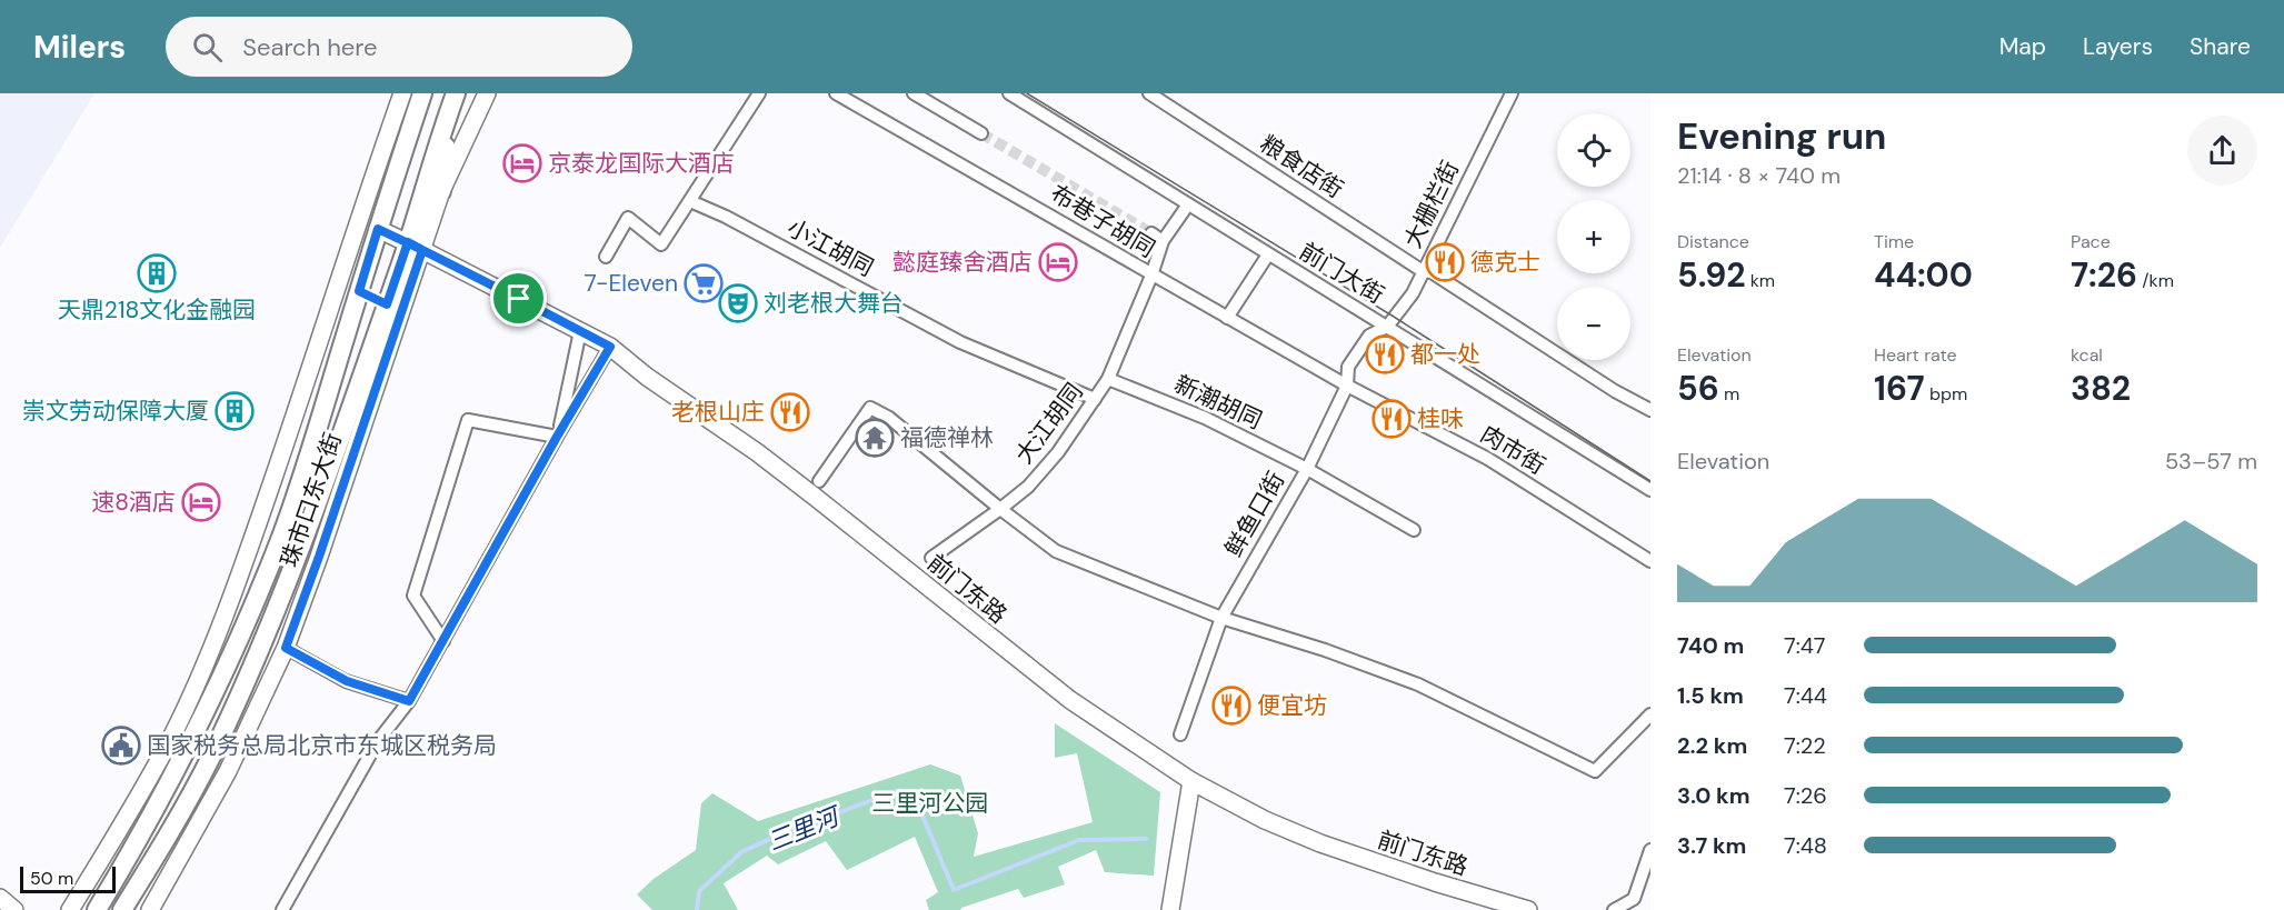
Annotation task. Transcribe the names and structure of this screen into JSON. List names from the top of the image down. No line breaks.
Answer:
{"streets":{"main road":["珠市口东大街"],"street":["粮食店街","大栅栏街","布巷子胡同","小江胡同","前门大街","新潮胡同","大江胡同","肉市街","鲜鱼口街","前门东路"]},"crossings":[["粮食店街","大栅栏街"],["大栅栏街","前门大街"],["大栅栏街","鲜鱼口街"],["布巷子胡同","大江胡同"],["布巷子胡同","肉市街"],["布巷子胡同","鲜鱼口街"],["小江胡同","大江胡同"],["前门大街","大江胡同"],["前门大街","鲜鱼口街"],["新潮胡同","大江胡同"],["新潮胡同","鲜鱼口街"],["肉市街","鲜鱼口街"],["珠市口东大街","前门东路"]],"water":["三里河"],"parks":["三里河公园"],"places":{"hotel":["京泰龙国际大酒店","懿庭臻舍酒店","速8酒店"],"restaurant":["德克士","都一处","老根山庄","桂味","便宜坊"],"building":["天鼎218文化金融园","崇文劳动保障大厦"],"supermarket":["7-Eleven"],"theatre":["刘老根大舞台"],"temple":["福德禅林"],"public building":["国家税务总局北京市东城区税务局"]},"scale_bar":"50 m","page":{"header":"Milers","search":"Search here","nav":["Map","Layers","Share"],"heading":["Evening run","21:14 · 8 × 740 m"],"map_buttons":["+","−"],"stats":[["Distance","5.92 km"],["Time","44:00"],["Pace","7:26 /km"],["Elevation","56 m"],["Heart rate","167 bpm"],["kcal","382"]],"chart":["Elevation","53–57 m"],"list":[{"name":"740 m","note":"7:47"},{"name":"1.5 km","note":"7:44"},{"name":"2.2 km","note":"7:22"},{"name":"3.0 km","note":"7:26"},{"name":"3.7 km","note":"7:48"}],"scale":"50 m"}}
